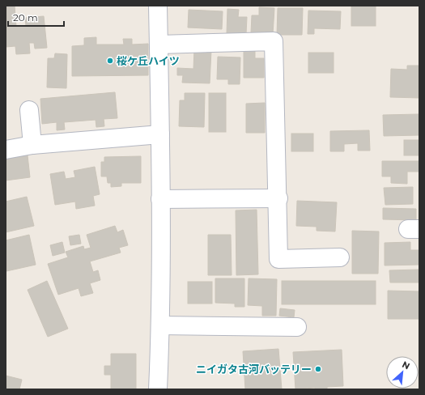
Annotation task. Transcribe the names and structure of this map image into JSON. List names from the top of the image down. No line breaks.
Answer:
{"places":["桜ケ丘ハイツ","ニイガタ古河バッテリー"],"scale_bar":"20 m","north":"top right"}
